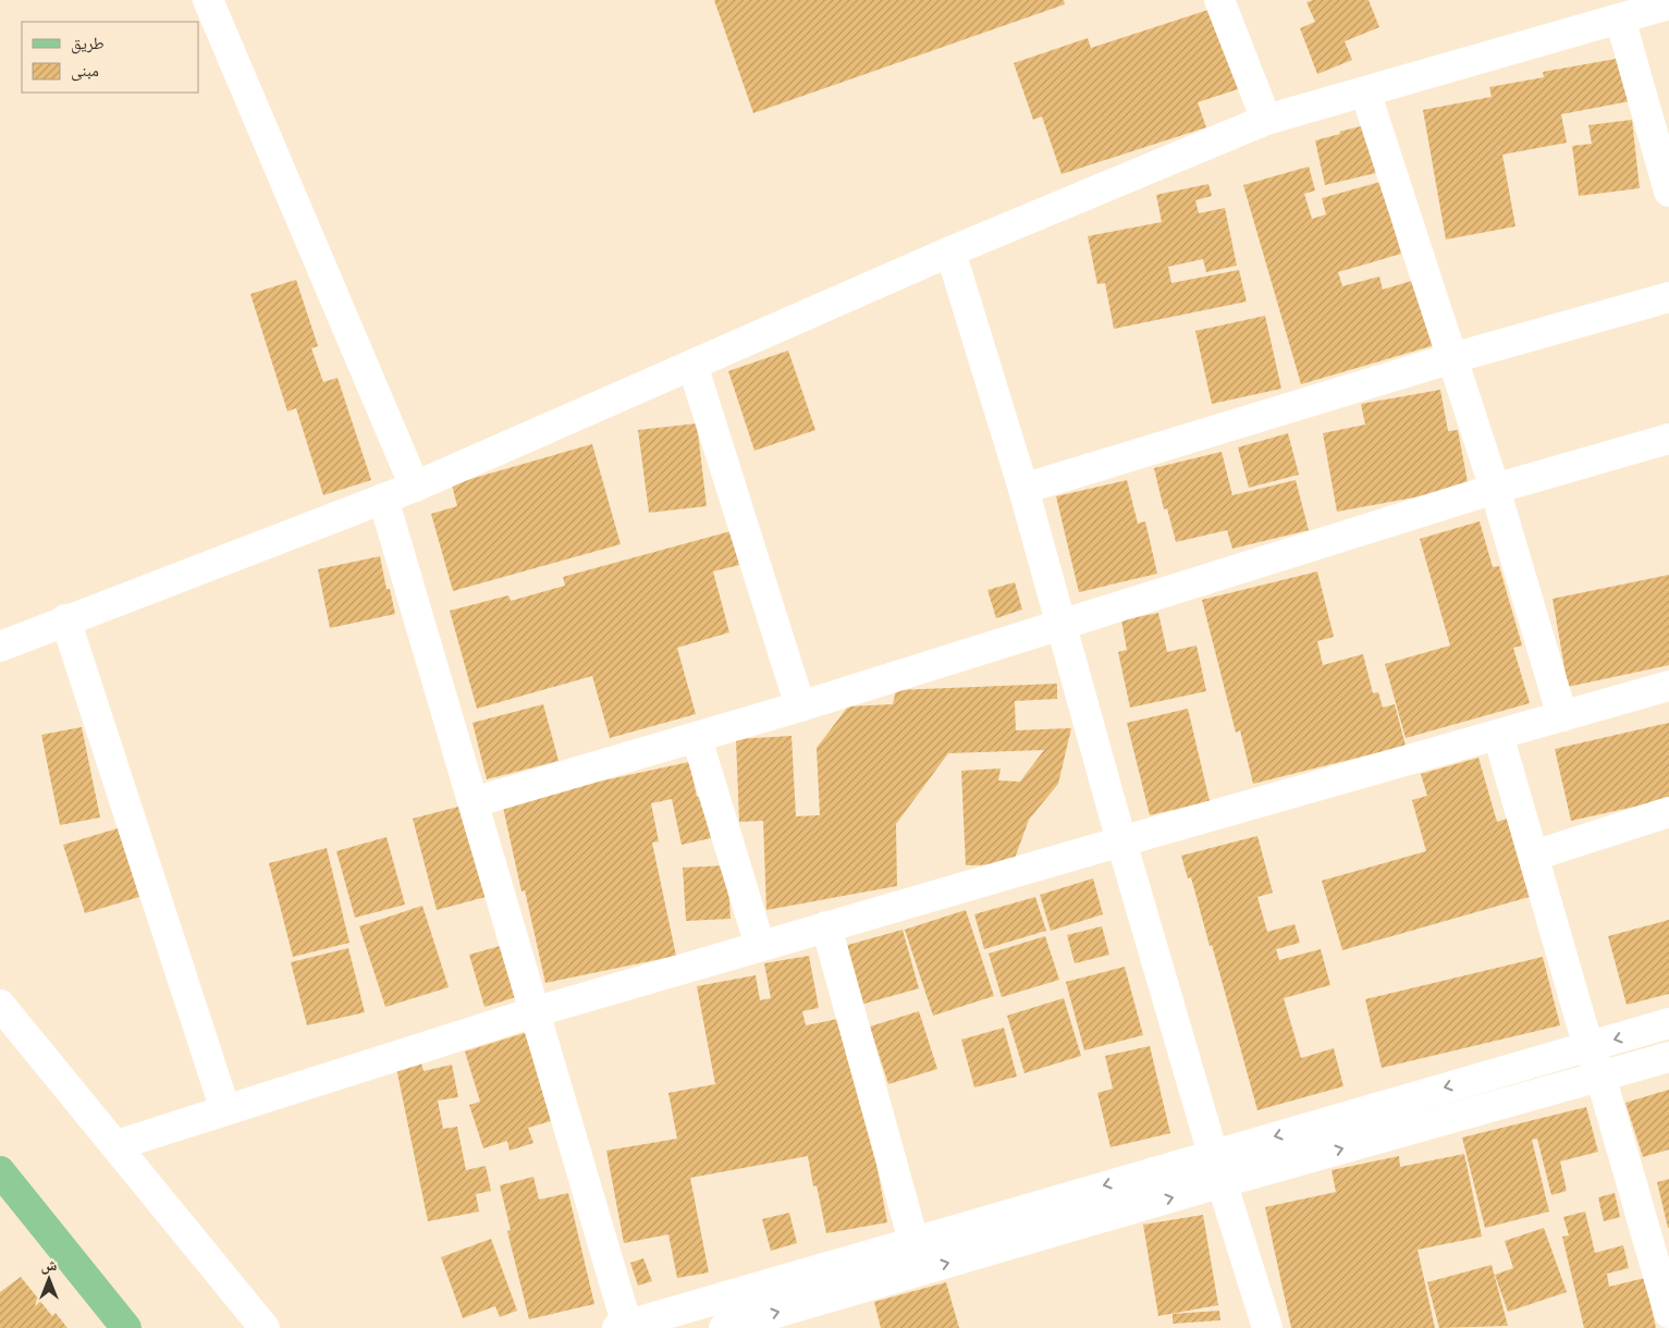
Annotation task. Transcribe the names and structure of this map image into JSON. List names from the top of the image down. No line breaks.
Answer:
{"legend":["طريق","مبنى"],"north":"top"}
